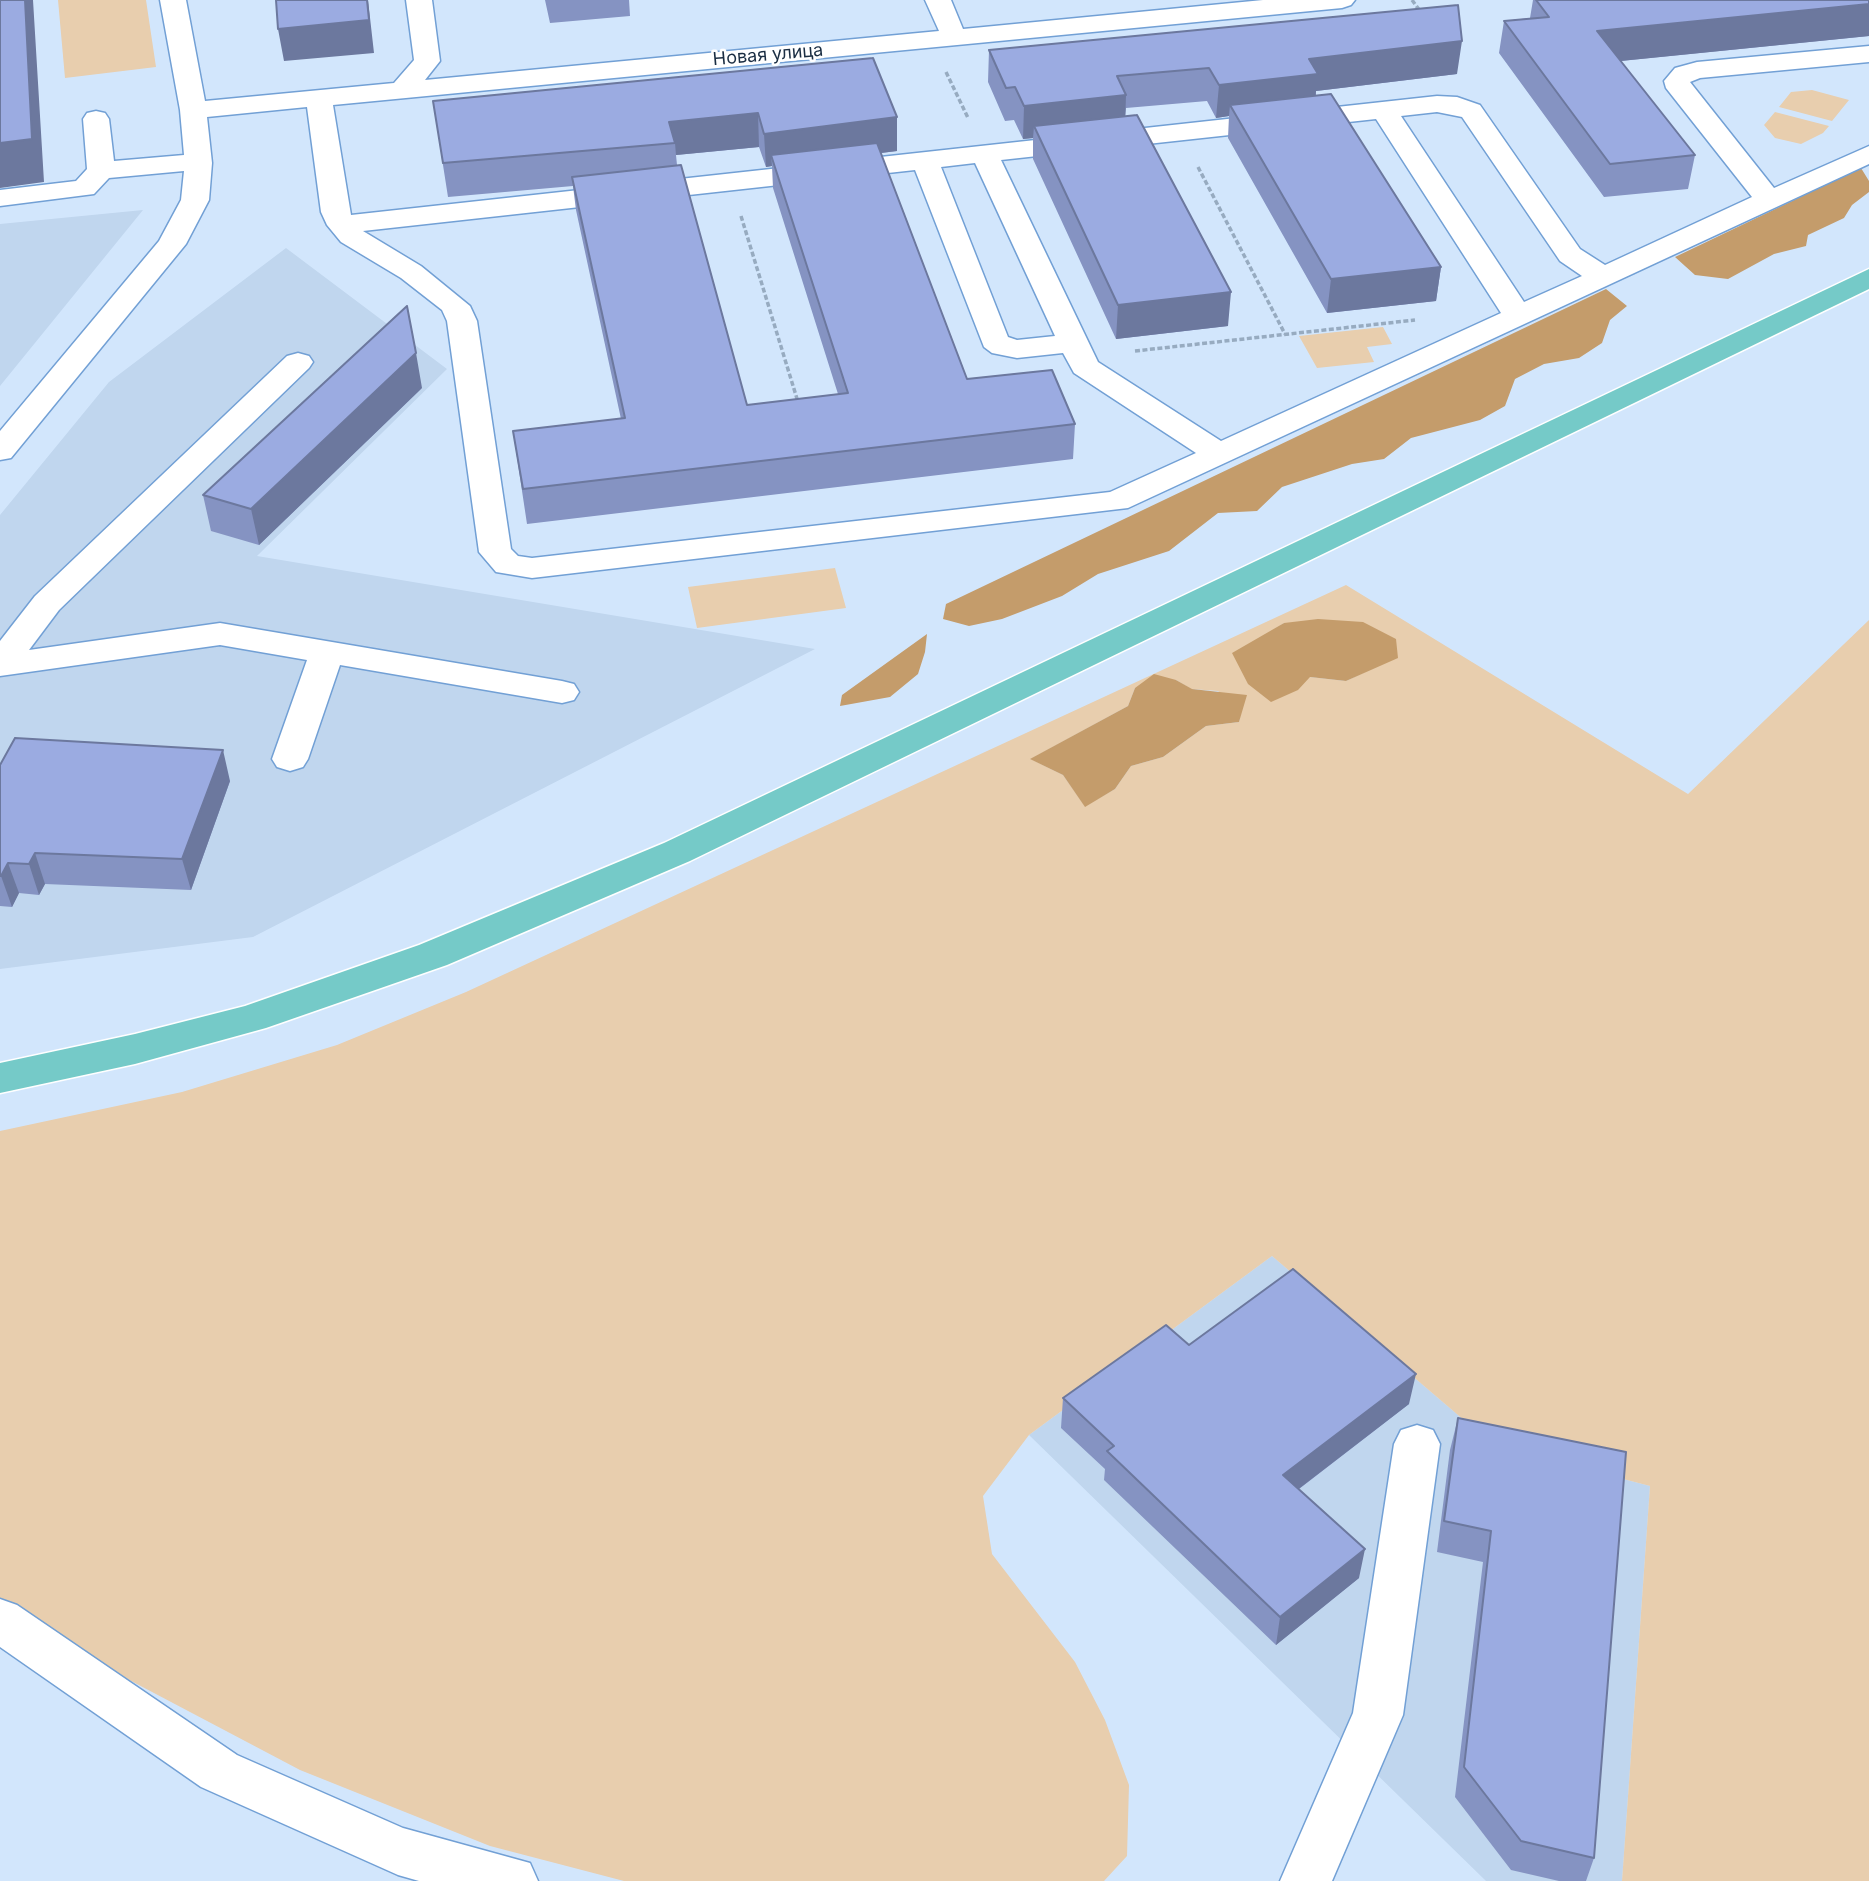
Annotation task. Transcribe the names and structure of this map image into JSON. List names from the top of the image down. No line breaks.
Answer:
{"streets":{"street":["Новая улица"]}}
